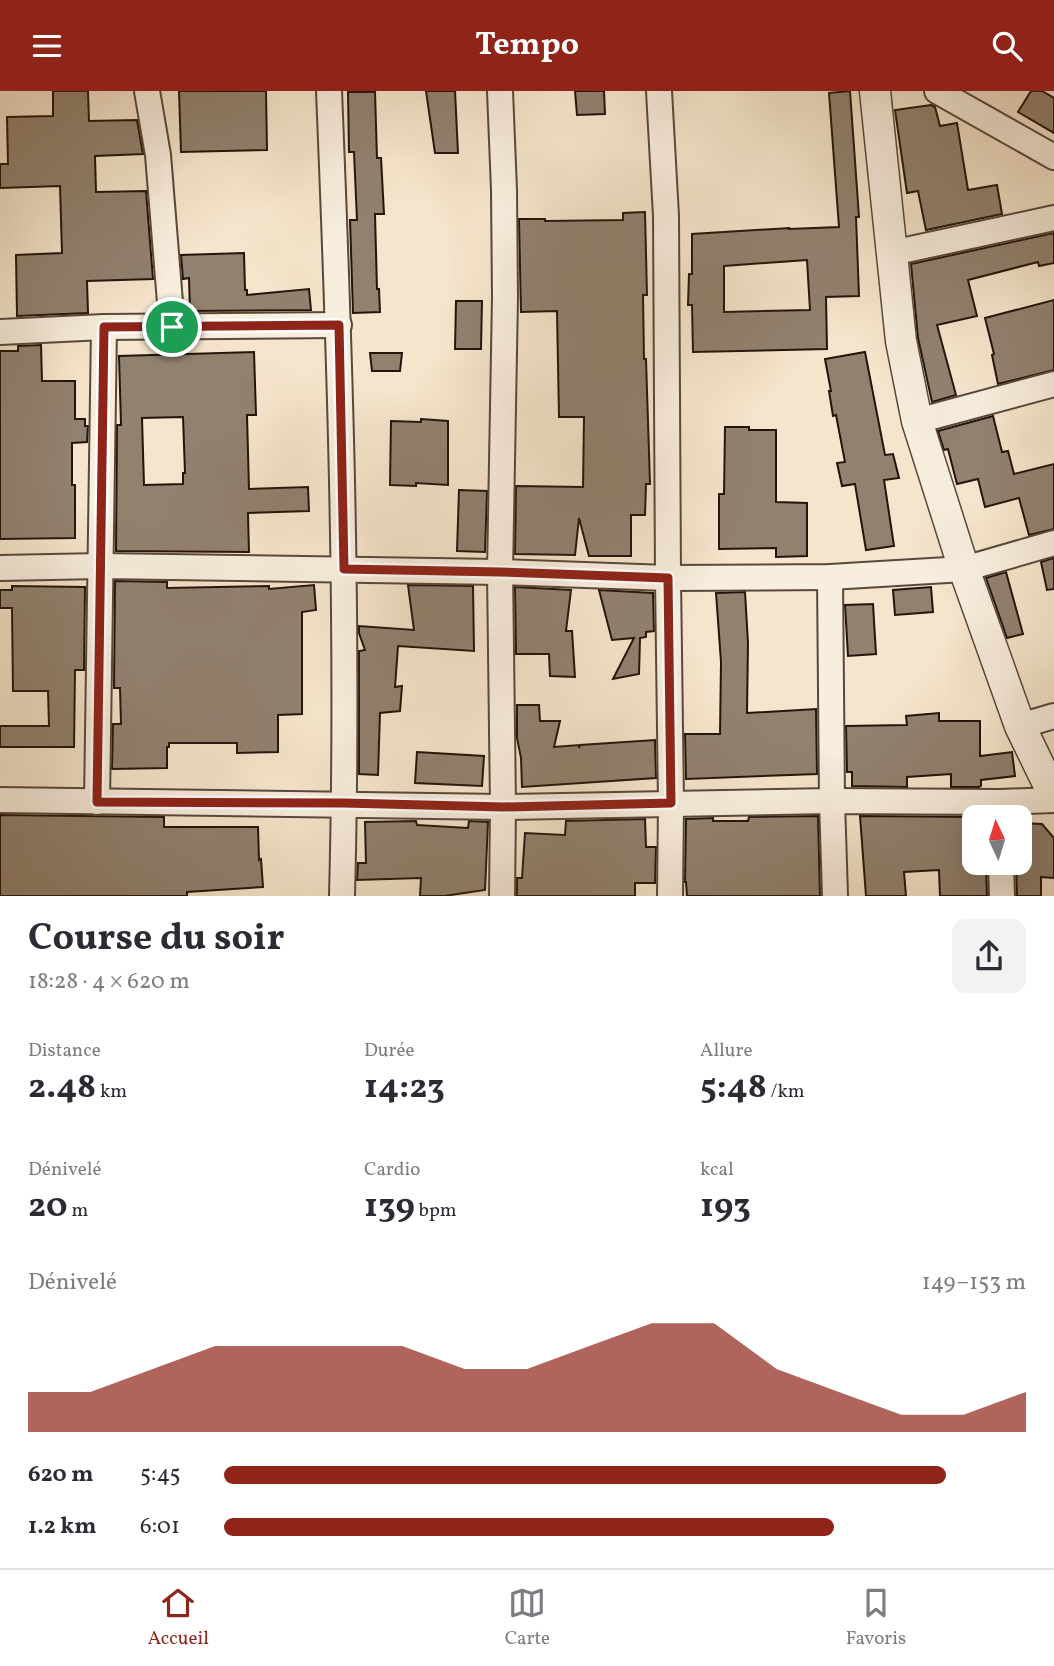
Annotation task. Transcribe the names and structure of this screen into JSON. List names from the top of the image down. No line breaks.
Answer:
{"north":"top","page":{"header":"Tempo","heading":["Course du soir","18:28 · 4 × 620 m"],"stats":[["Distance","2.48 km"],["Durée","14:23"],["Allure","5:48 /km"],["Dénivelé","20 m"],["Cardio","139 bpm"],["kcal","193"]],"chart":["Dénivelé","149–153 m"],"list":[{"name":"620 m","note":"5:45"},{"name":"1.2 km","note":"6:01"}],"tabs":["Accueil","Carte","Favoris"]}}
